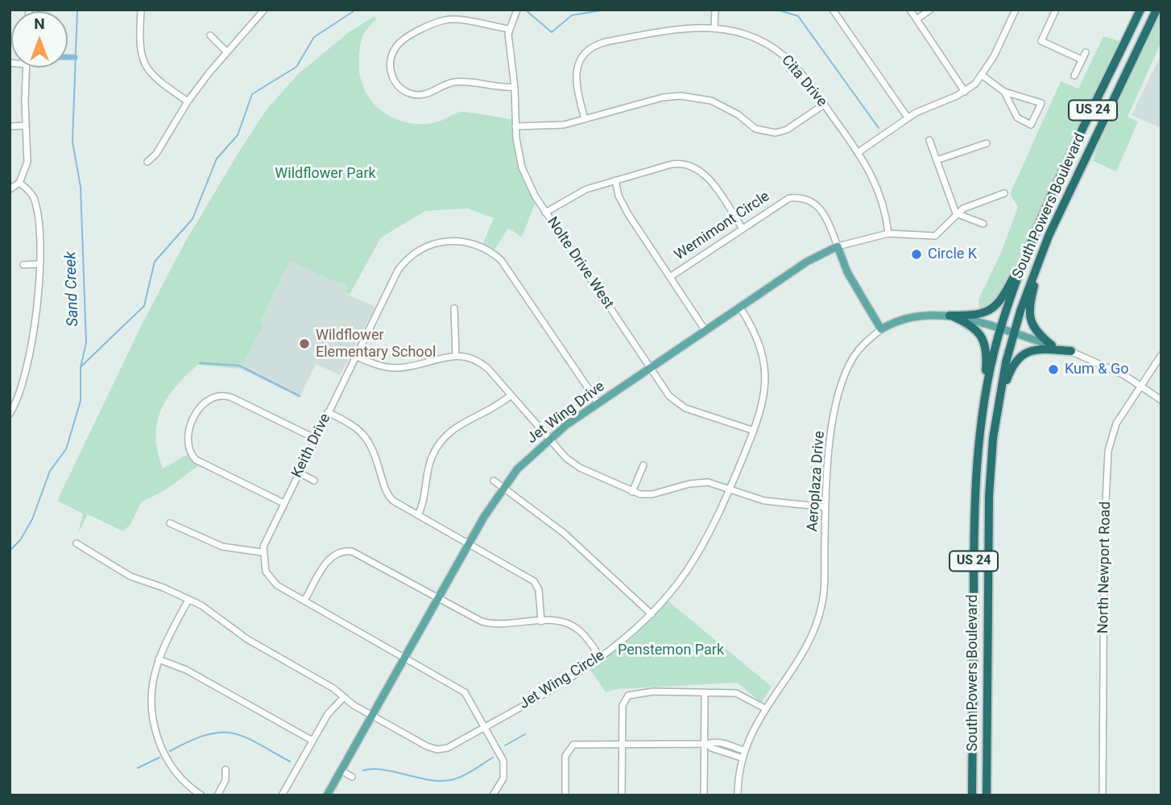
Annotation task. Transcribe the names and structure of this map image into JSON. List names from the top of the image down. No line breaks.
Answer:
{"streets":{"highway":["US 24","South Powers Boulevard"],"main road":["Wernimont Circle","Jet Wing Drive","Aeroplaza Drive"],"street":["Cita Drive","Nolte Drive West","Keith Drive","North Newport Road","Jet Wing Circle"]},"crossings":[["Cita Drive","Jet Wing Drive"],["South Powers Boulevard","Aeroplaza Drive"],["Wernimont Circle","Jet Wing Drive"],["Wernimont Circle","Aeroplaza Drive"],["Nolte Drive West","Jet Wing Drive"],["Nolte Drive West","Jet Wing Circle"],["Jet Wing Drive","Keith Drive"],["Jet Wing Drive","Jet Wing Circle"],["Aeroplaza Drive","North Newport Road"]],"water":["Sand Creek"],"parks":["Wildflower Park","Penstemon Park"],"places":["Circle K","Wildflower Elementary School","Kum & Go"],"north":"top"}
